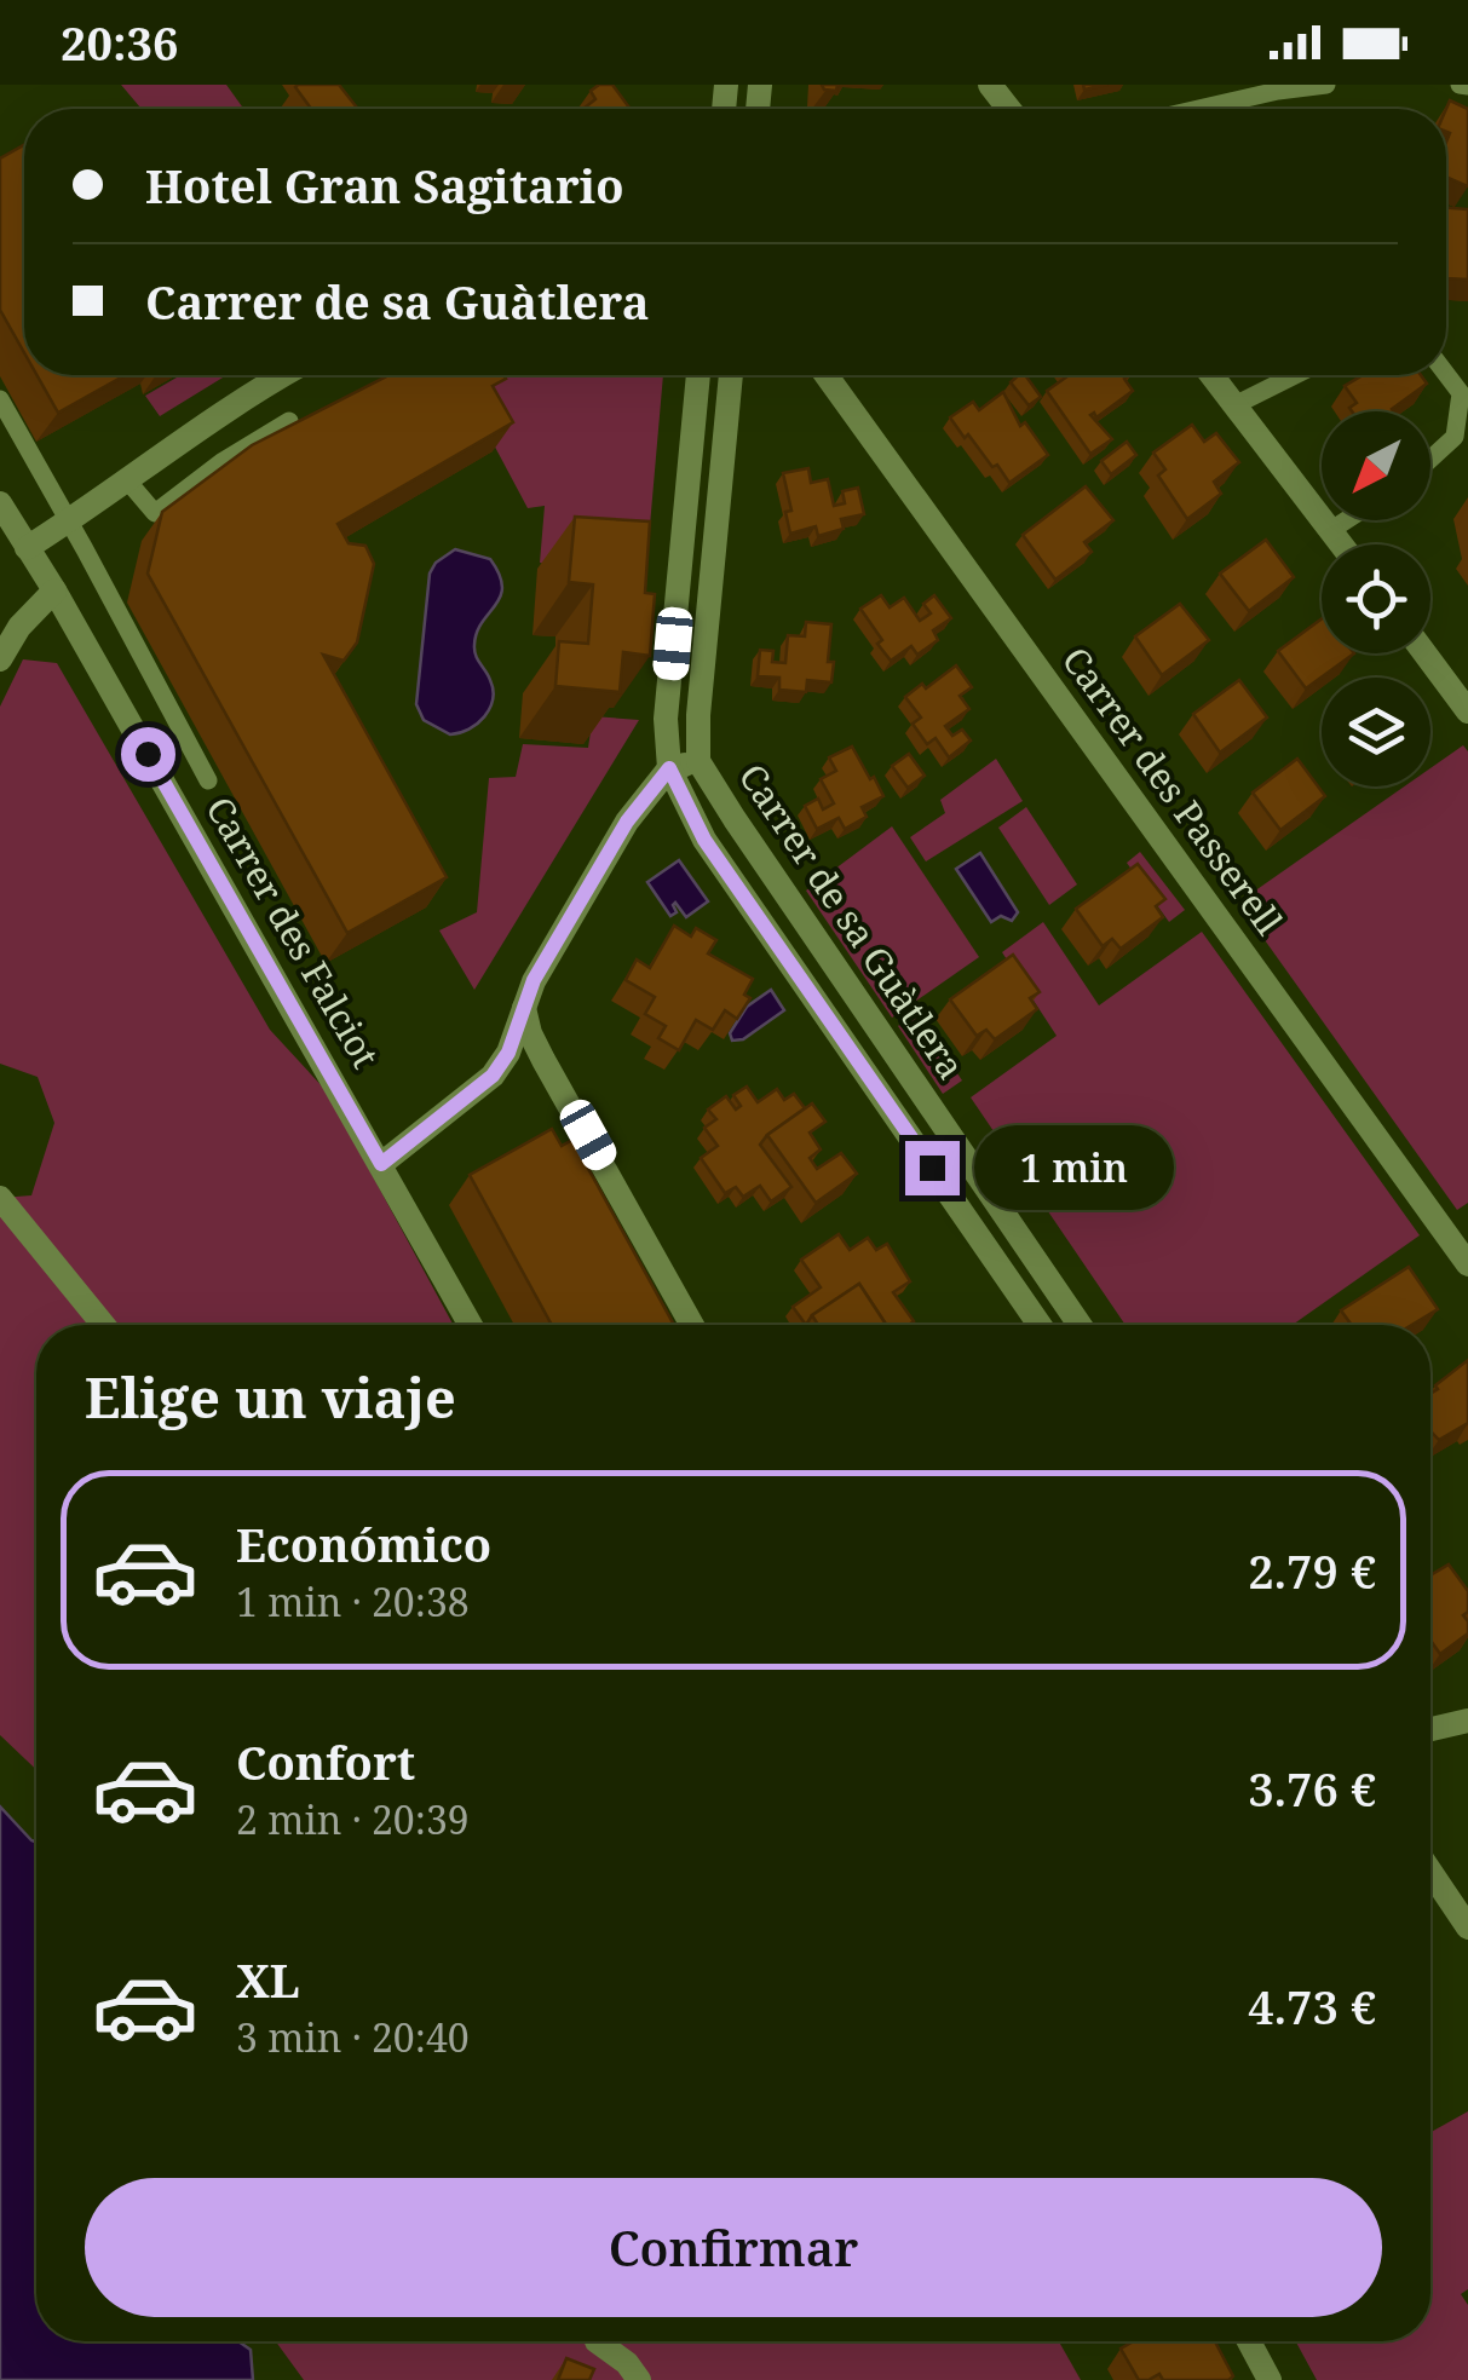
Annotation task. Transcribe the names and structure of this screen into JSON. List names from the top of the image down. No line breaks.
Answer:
{"streets":{"street":["Carrer des Passerell","Carrer de sa Guàtlera","Carrer des Falciot"]},"north":"bottom left","page":{"status":"20:36","banner":["Hotel Gran Sagitario","Carrer de sa Guàtlera"],"bubble":"1 min","heading":"Elige un viaje","list":[{"name":"Económico","note":"1 min · 20:38","value":"2.79 €"},{"name":"Confort","note":"2 min · 20:39","value":"3.76 €"},{"name":"XL","note":"3 min · 20:40","value":"4.73 €"}],"buttons":"Confirmar"}}
